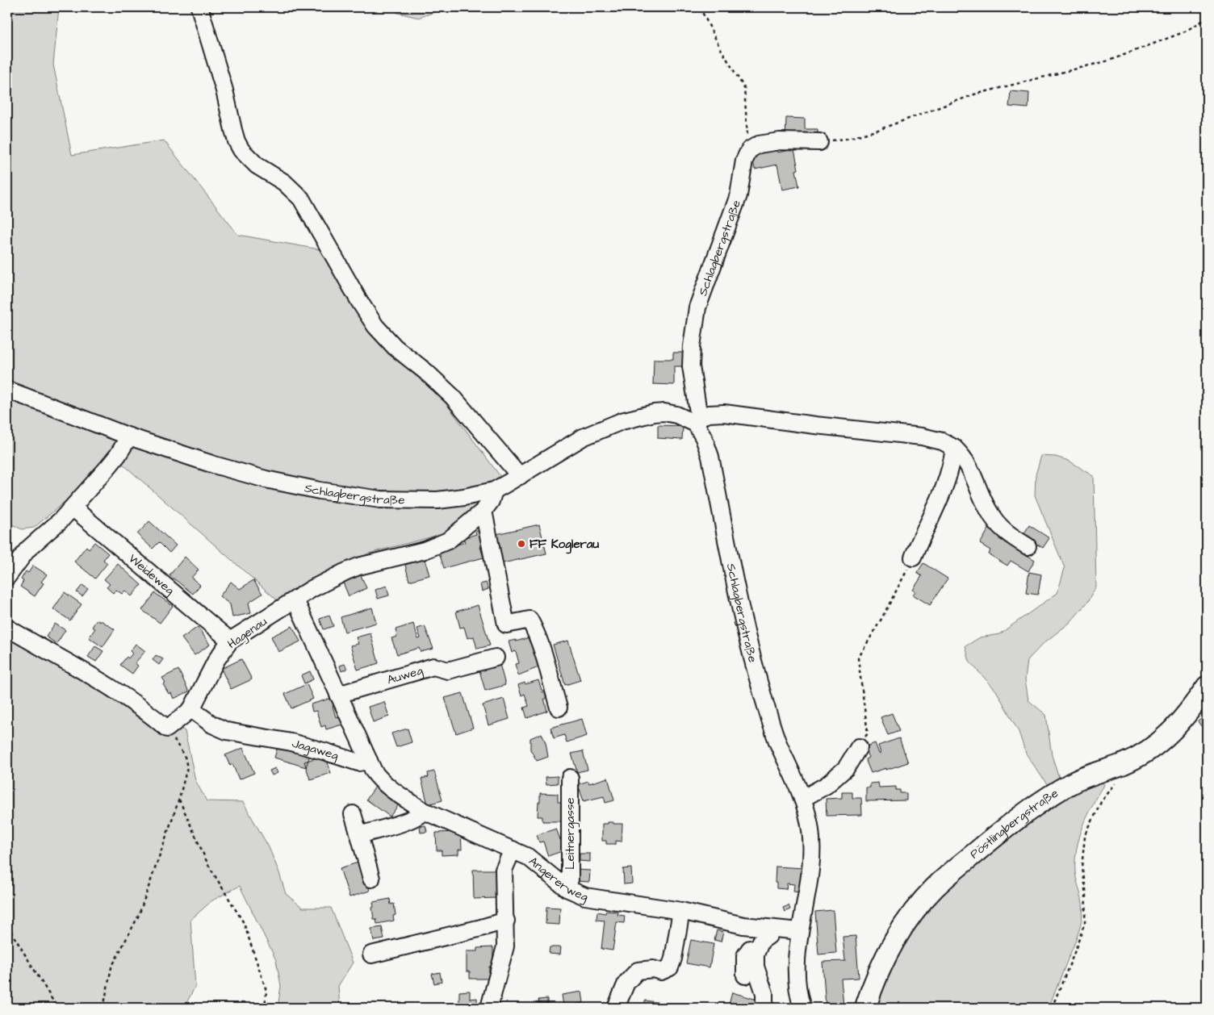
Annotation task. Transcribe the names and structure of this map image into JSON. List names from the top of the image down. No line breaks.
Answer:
{"streets":{"main road":["Pöstlingbergstraße"],"street":["Schlagbergstraße","Weideweg","Hagenau","Auweg","Jagaweg","Leitnergasse","Angererweg"]},"crossings":[["Schlagbergstraße","Hagenau"],["Schlagbergstraße","Angererweg"],["Weideweg","Hagenau"],["Hagenau","Jagaweg"],["Leitnergasse","Angererweg"]],"places":["FF Koglerau"]}
